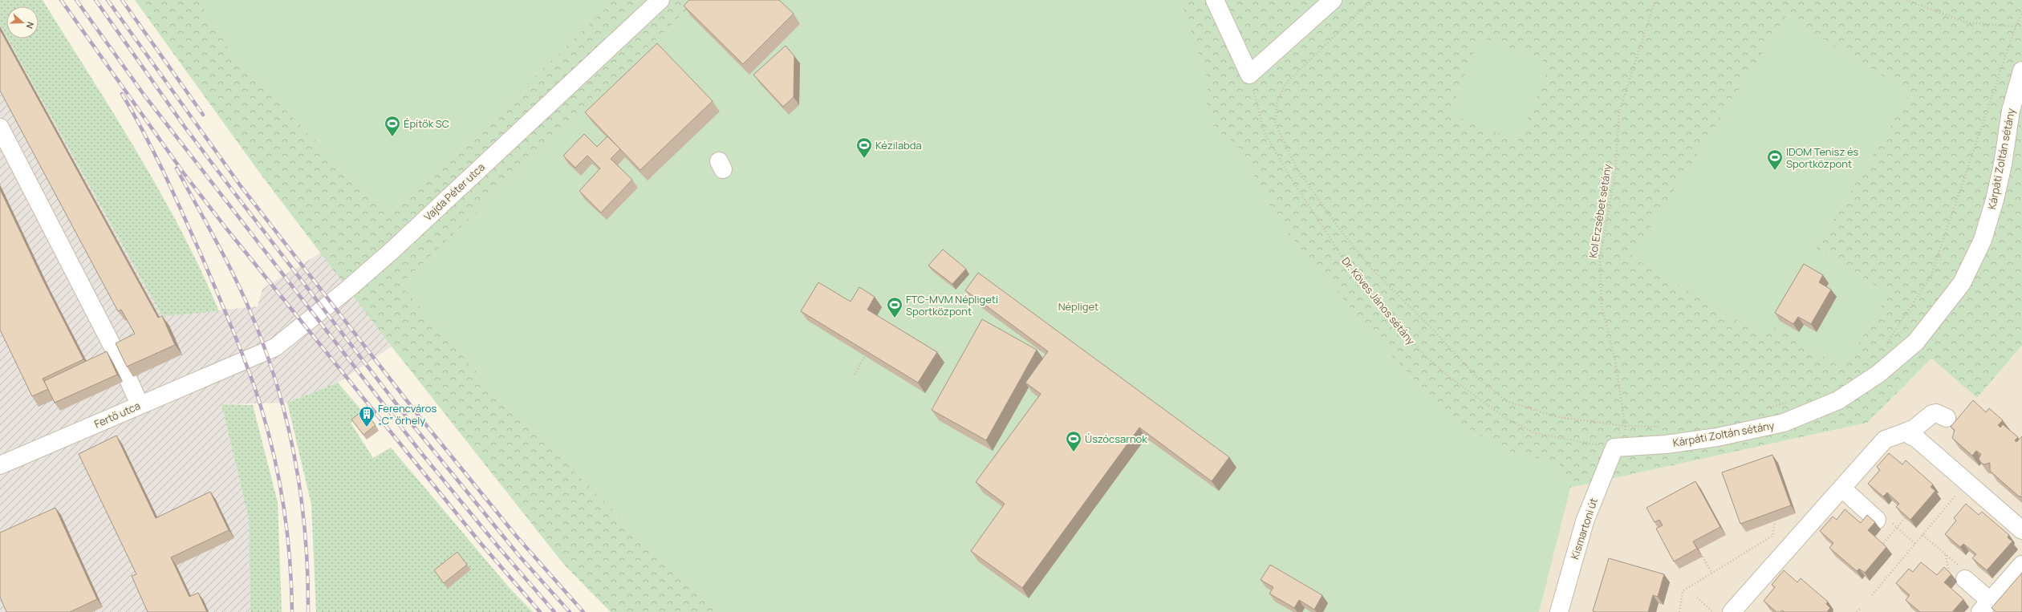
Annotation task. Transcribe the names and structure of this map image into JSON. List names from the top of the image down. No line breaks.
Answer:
{"streets":{"street":["Kárpáti Zoltán sétány","Vajda Péter utca","Fertő utca","Kismartoni út"],"path":["Kol Erzsébet sétány","Dr. Köves János sétány"]},"crossings":[["Kárpáti Zoltán sétány","Kol Erzsébet sétány"],["Kárpáti Zoltán sétány","Dr. Köves János sétány"],["Kárpáti Zoltán sétány","Kismartoni út"],["Vajda Péter utca","Fertő utca"],["Kol Erzsébet sétány","Dr. Köves János sétány"],["Kol Erzsébet sétány","Kismartoni út"],["Dr. Köves János sétány","Kismartoni út"]],"parks":["Népliget"],"places":{"sports":["Építők SC","Kézilabda","IDOM Tenisz és Sportközpont","FTC-MVM Népligeti Sportközpont","Úszócsarnok"],"building":["Ferencváros „C” őrhely"]},"north":"right"}
